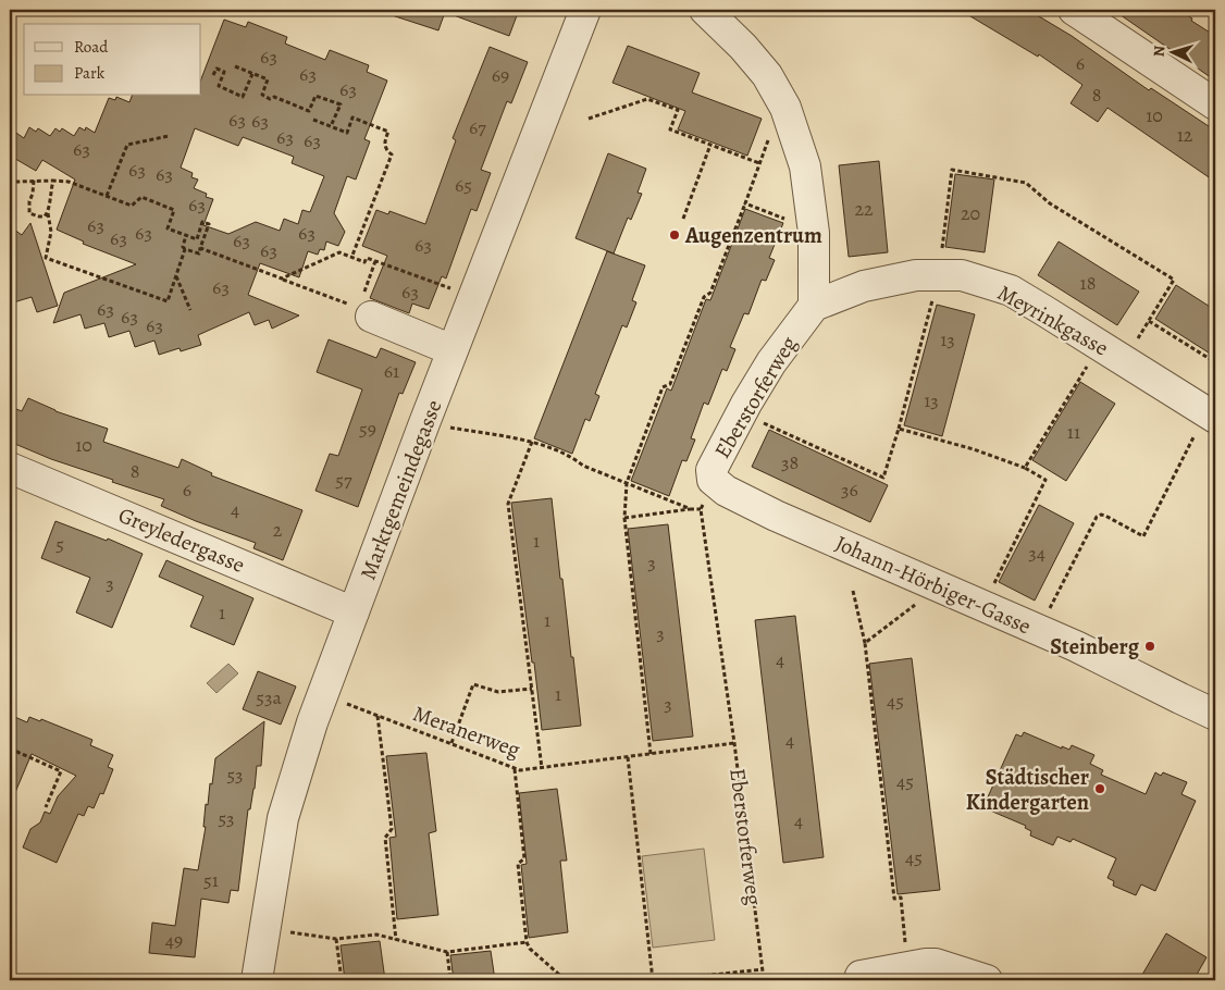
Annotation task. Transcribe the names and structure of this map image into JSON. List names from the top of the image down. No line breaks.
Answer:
{"streets":{"street":["Meyrinkgasse","Eberstorferweg","Marktgemeindegasse","Greyledergasse","Johann-Hörbiger-Gasse"],"path":["Meranerweg"]},"crossings":[["Meyrinkgasse","Eberstorferweg"],["Eberstorferweg","Johann-Hörbiger-Gasse"],["Eberstorferweg","Meranerweg"],["Marktgemeindegasse","Greyledergasse"],["Marktgemeindegasse","Meranerweg"]],"places":["Augenzentrum","Steinberg","Städtischer Kindergarten"],"house_numbers":["63","6","63","69","63","8","10","63","63","67","12","63","63","63","63","63","65","63","22","20","63","63","63","63","63","63","63","18","63","63","63","63","63","13","61","13","59","11","10","38","8","57","6","36","4","2","1","5","34","3","3","1","1","3","4","1","53a","45","3","4","53","45","53","4","45","51","49"],"legend":["Road","Park"],"north":"left"}
